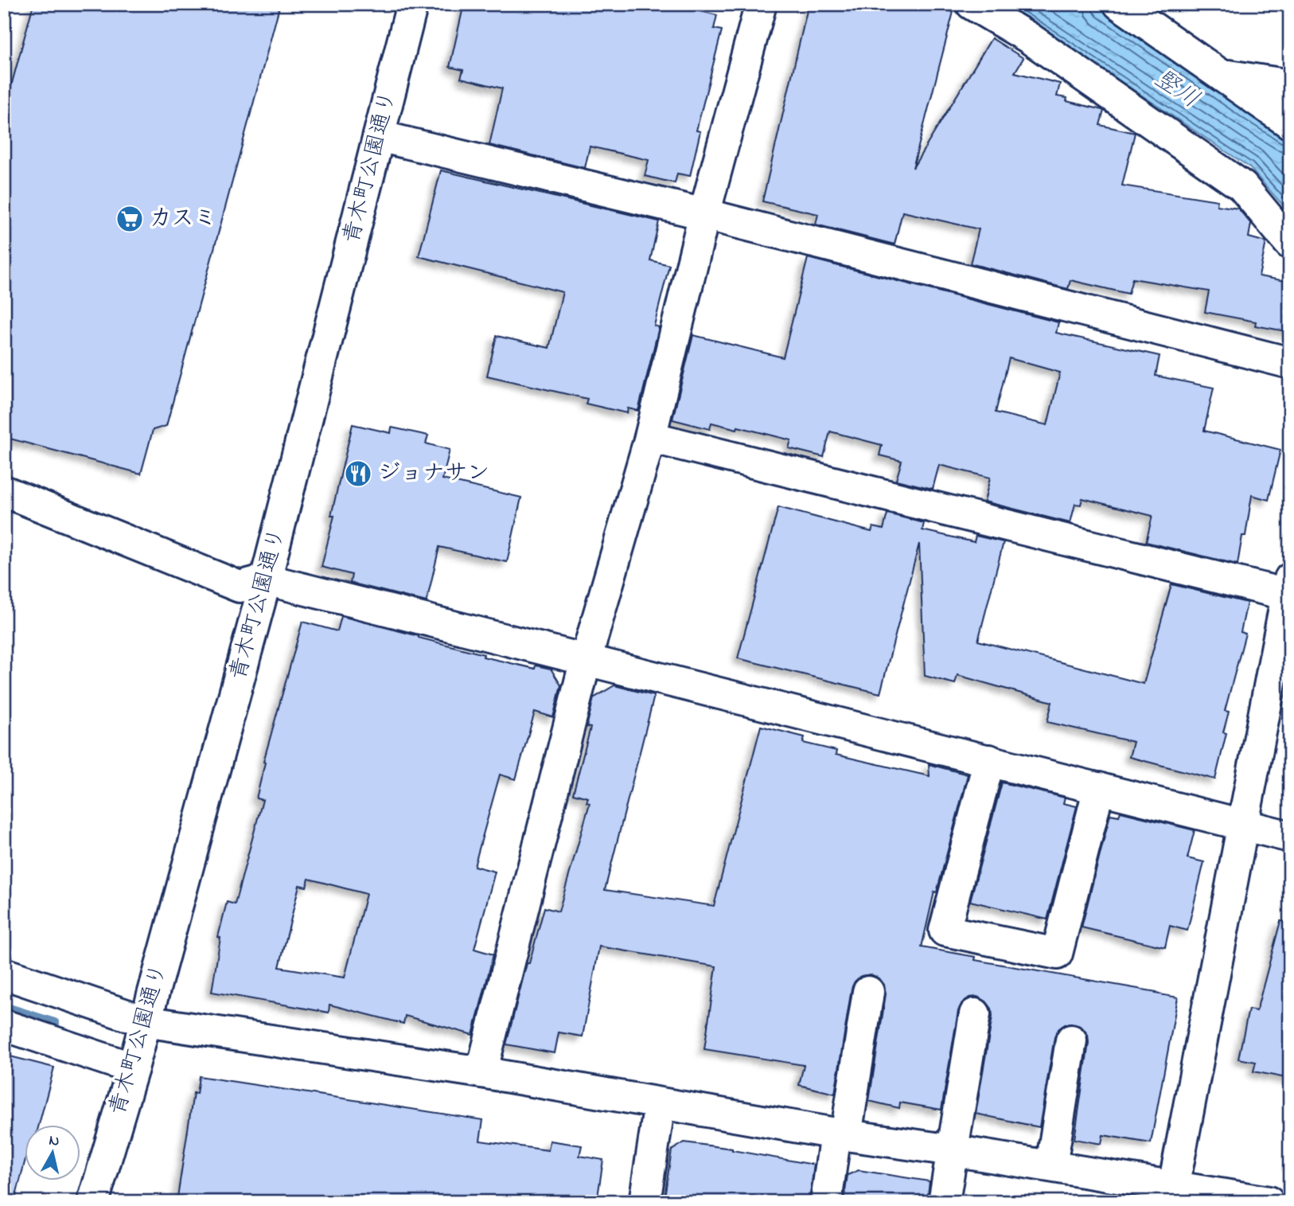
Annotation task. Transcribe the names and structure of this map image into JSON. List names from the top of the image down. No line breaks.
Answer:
{"streets":{"street":["青木町公園通り"]},"water":["竪川"],"places":{"supermarket":["カスミ"],"restaurant":["ジョナサン"]},"north":"top"}
